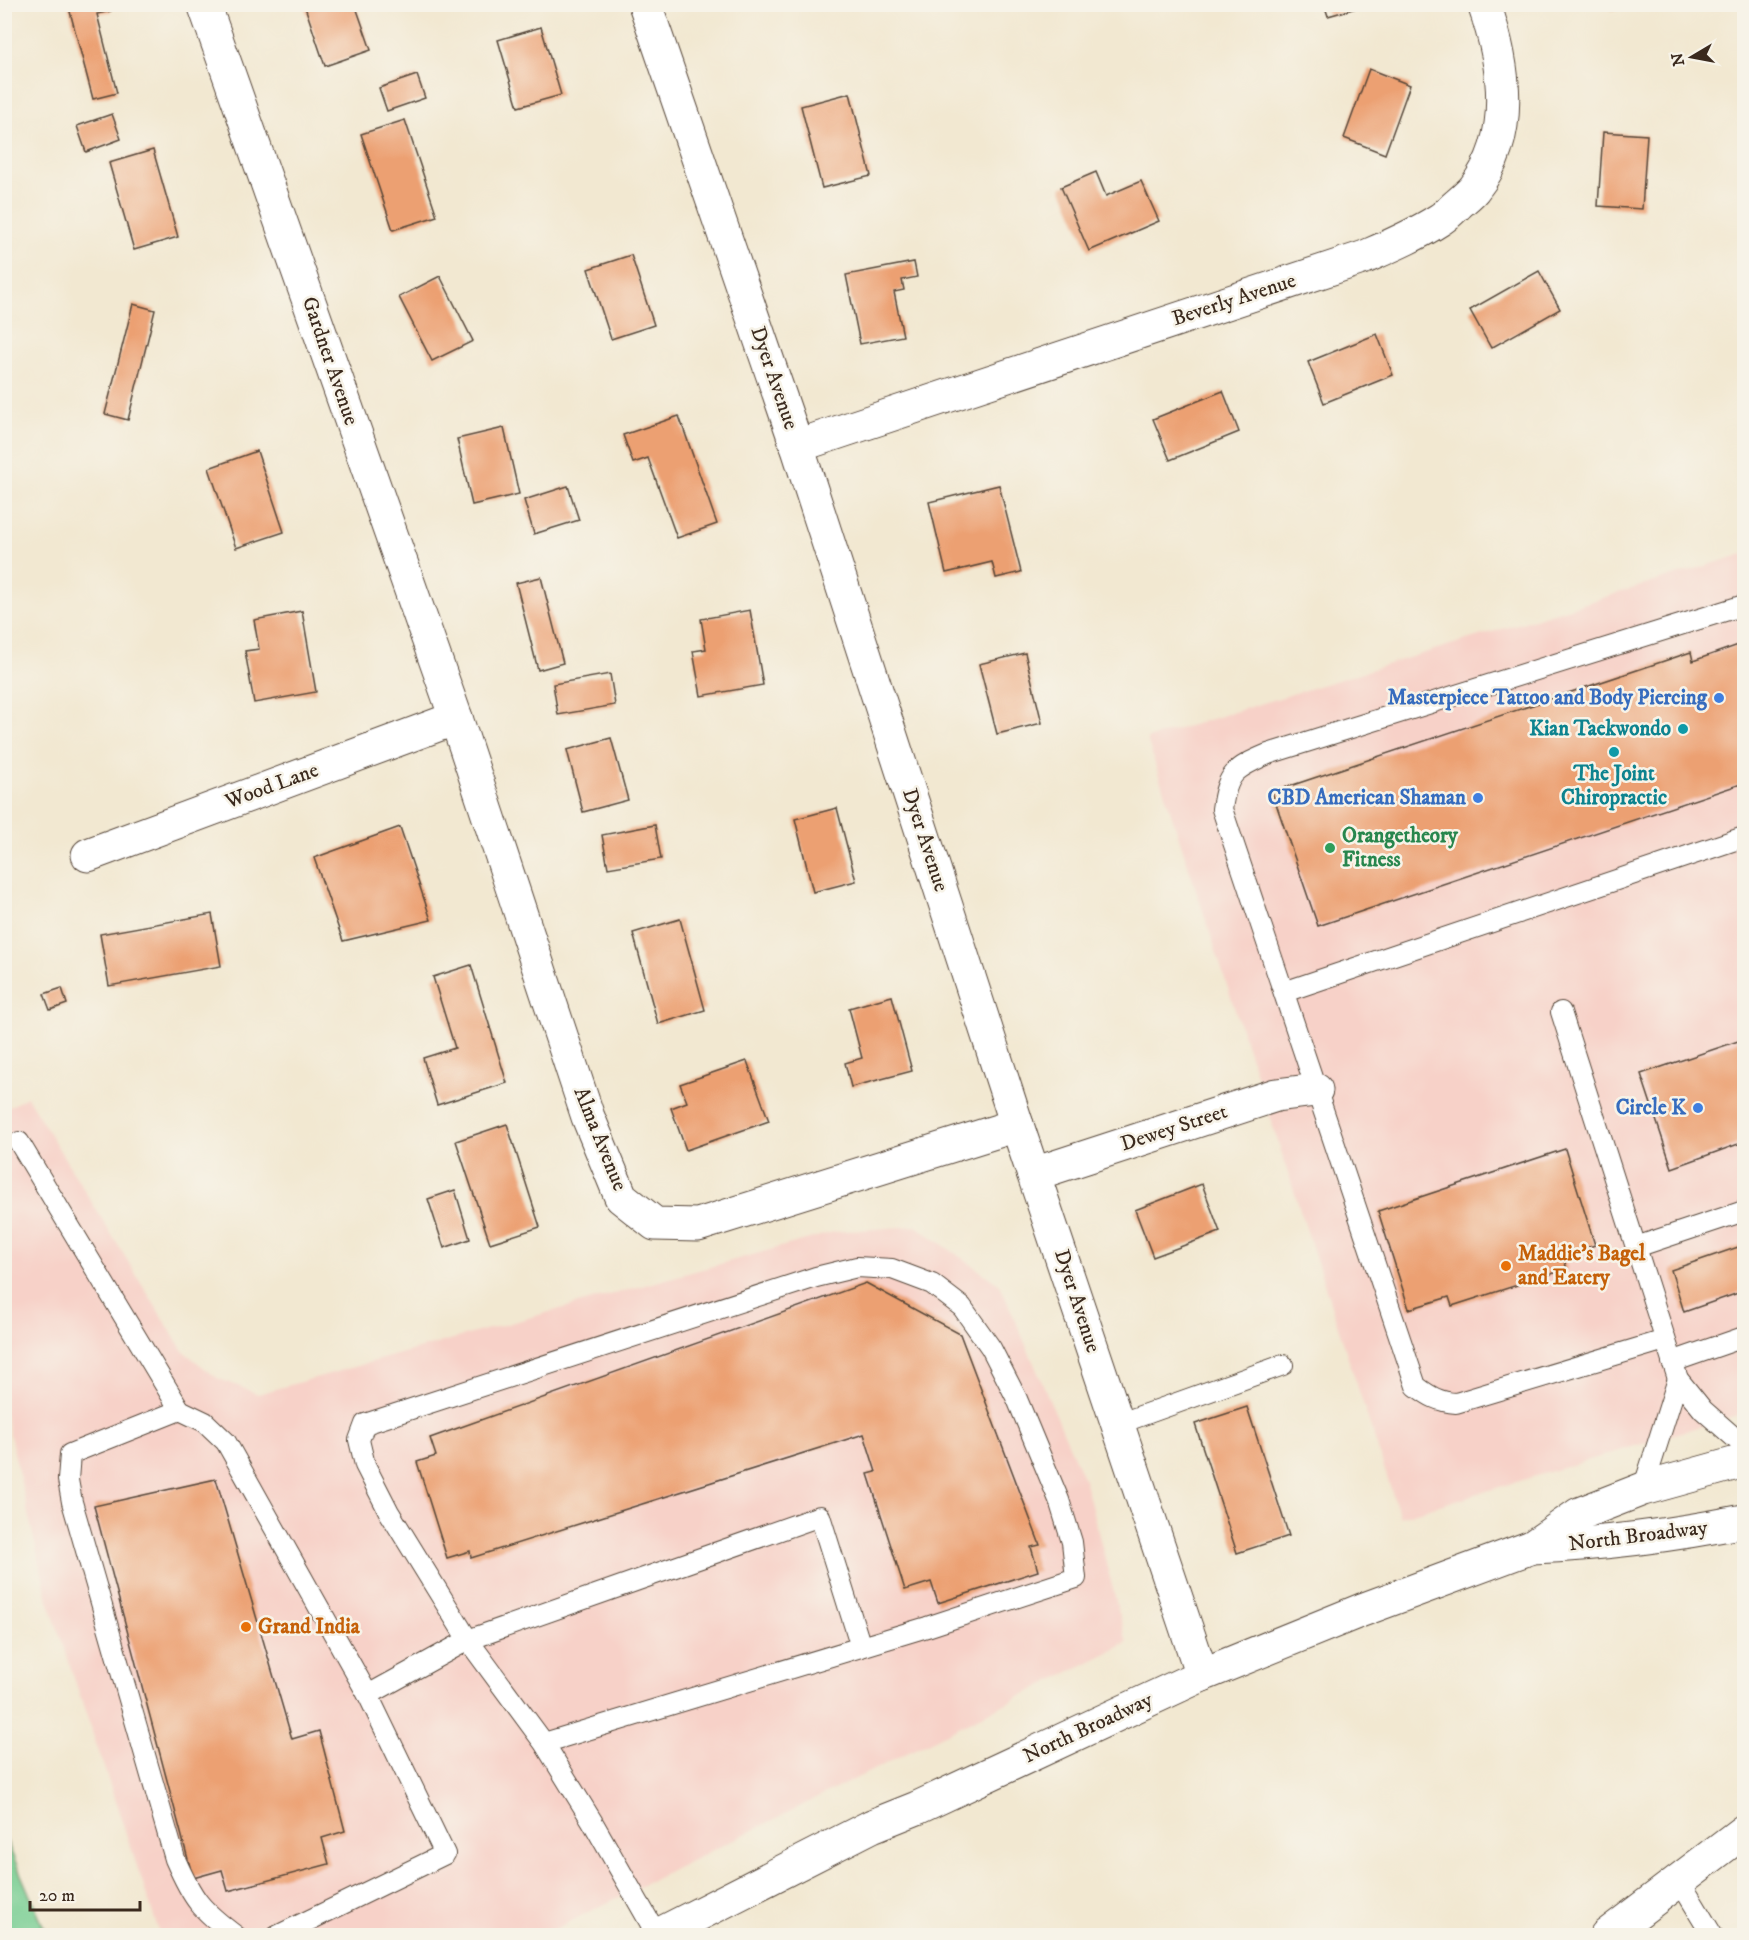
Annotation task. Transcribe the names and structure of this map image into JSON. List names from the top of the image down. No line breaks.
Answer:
{"streets":{"street":["Beverly Avenue","Gardner Avenue","Dyer Avenue","Wood Lane","Dewey Street","Alma Avenue","North Broadway"]},"crossings":[["Beverly Avenue","Dyer Avenue"],["Gardner Avenue","Wood Lane"],["Gardner Avenue","Alma Avenue"],["Dyer Avenue","Dewey Street"],["Dyer Avenue","Alma Avenue"],["Dyer Avenue","North Broadway"],["Wood Lane","Alma Avenue"]],"places":["Masterpiece Tattoo and Body Piercing","Kian Taekwondo","The Joint Chiropractic","CBD American Shaman","Orangetheory Fitness","Circle K","Maddie's Bagel and Eatery","Grand India"],"scale_bar":"20 m","north":"left"}
